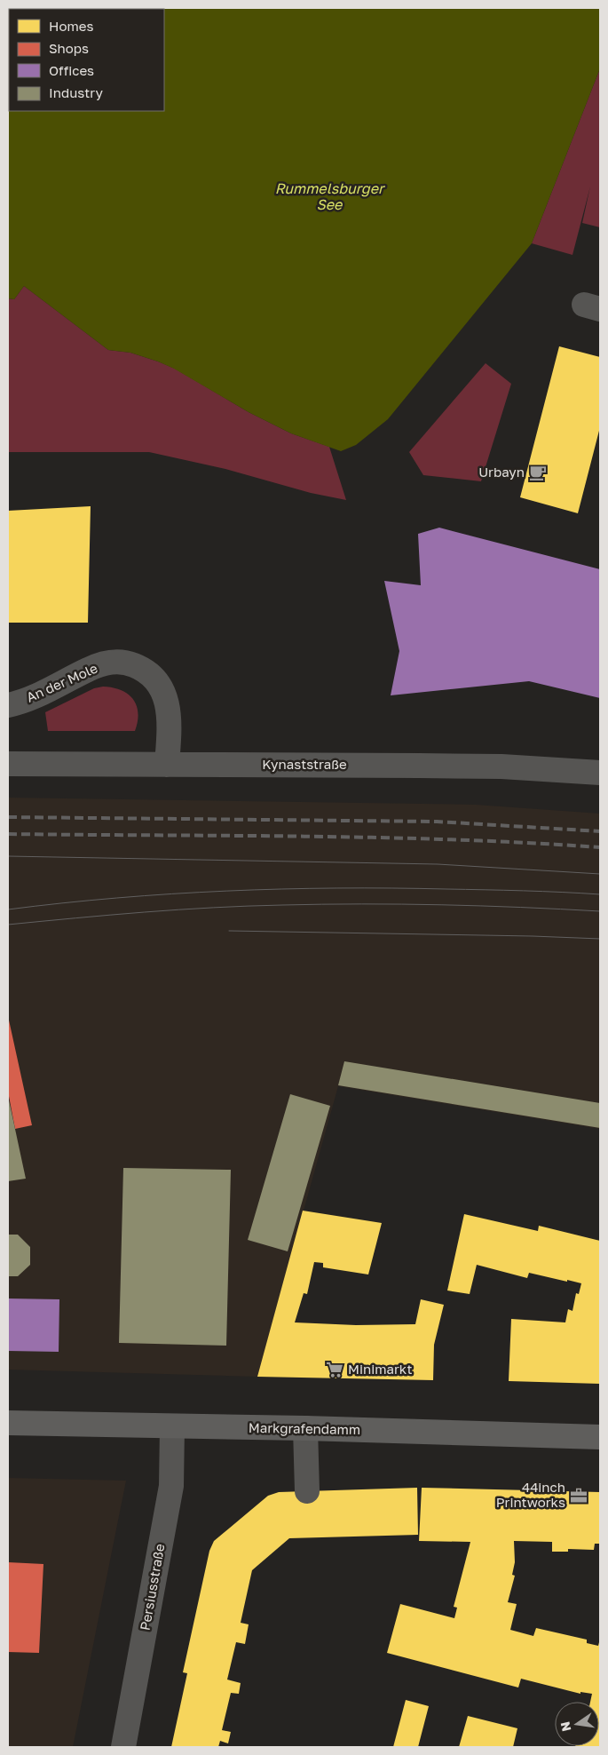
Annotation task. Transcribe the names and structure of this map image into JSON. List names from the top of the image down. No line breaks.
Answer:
{"streets":{"main road":["Markgrafendamm"],"street":["An der Mole","Kynaststraße","Persiusstraße"]},"crossings":[["An der Mole","Kynaststraße"],["Markgrafendamm","Persiusstraße"]],"water":["Rummelsburger See"],"places":{"cafe":["Urbayn"],"supermarket":["Minimarkt"],"office":["44inch Printworks"]},"legend":["Homes","Shops","Offices","Industry"],"north":"left"}
